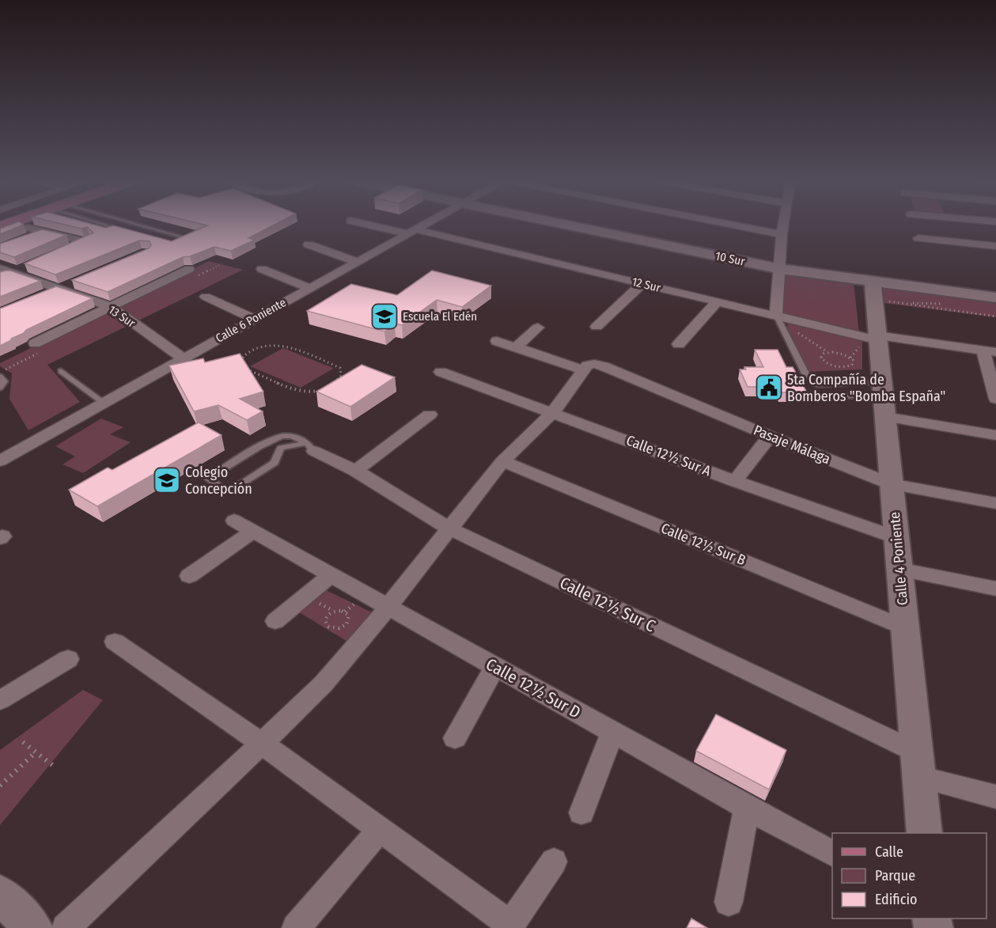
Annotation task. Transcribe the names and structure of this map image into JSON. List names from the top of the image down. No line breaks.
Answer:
{"streets":{"street":["10 Sur","12 Sur","13 Sur","Calle 6 Poniente","Pasaje Málaga","Calle 12½ Sur A","Calle 12½ Sur B","Calle 4 Poniente","Calle 12½ Sur C","Calle 12½ Sur D"]},"crossings":[["10 Sur","Calle 4 Poniente"],["12 Sur","Calle 6 Poniente"],["12 Sur","Calle 4 Poniente"],["13 Sur","Calle 6 Poniente"],["Pasaje Málaga","Calle 4 Poniente"],["Calle 12½ Sur A","Calle 4 Poniente"],["Calle 12½ Sur B","Calle 4 Poniente"],["Calle 4 Poniente","Calle 12½ Sur C"]],"places":{"school or university":["Escuela El Edén","Colegio Concepción"],"public building":["5ta Compañía de Bomberos \"Bomba España\""]},"legend":["Calle","Parque","Edificio"]}
